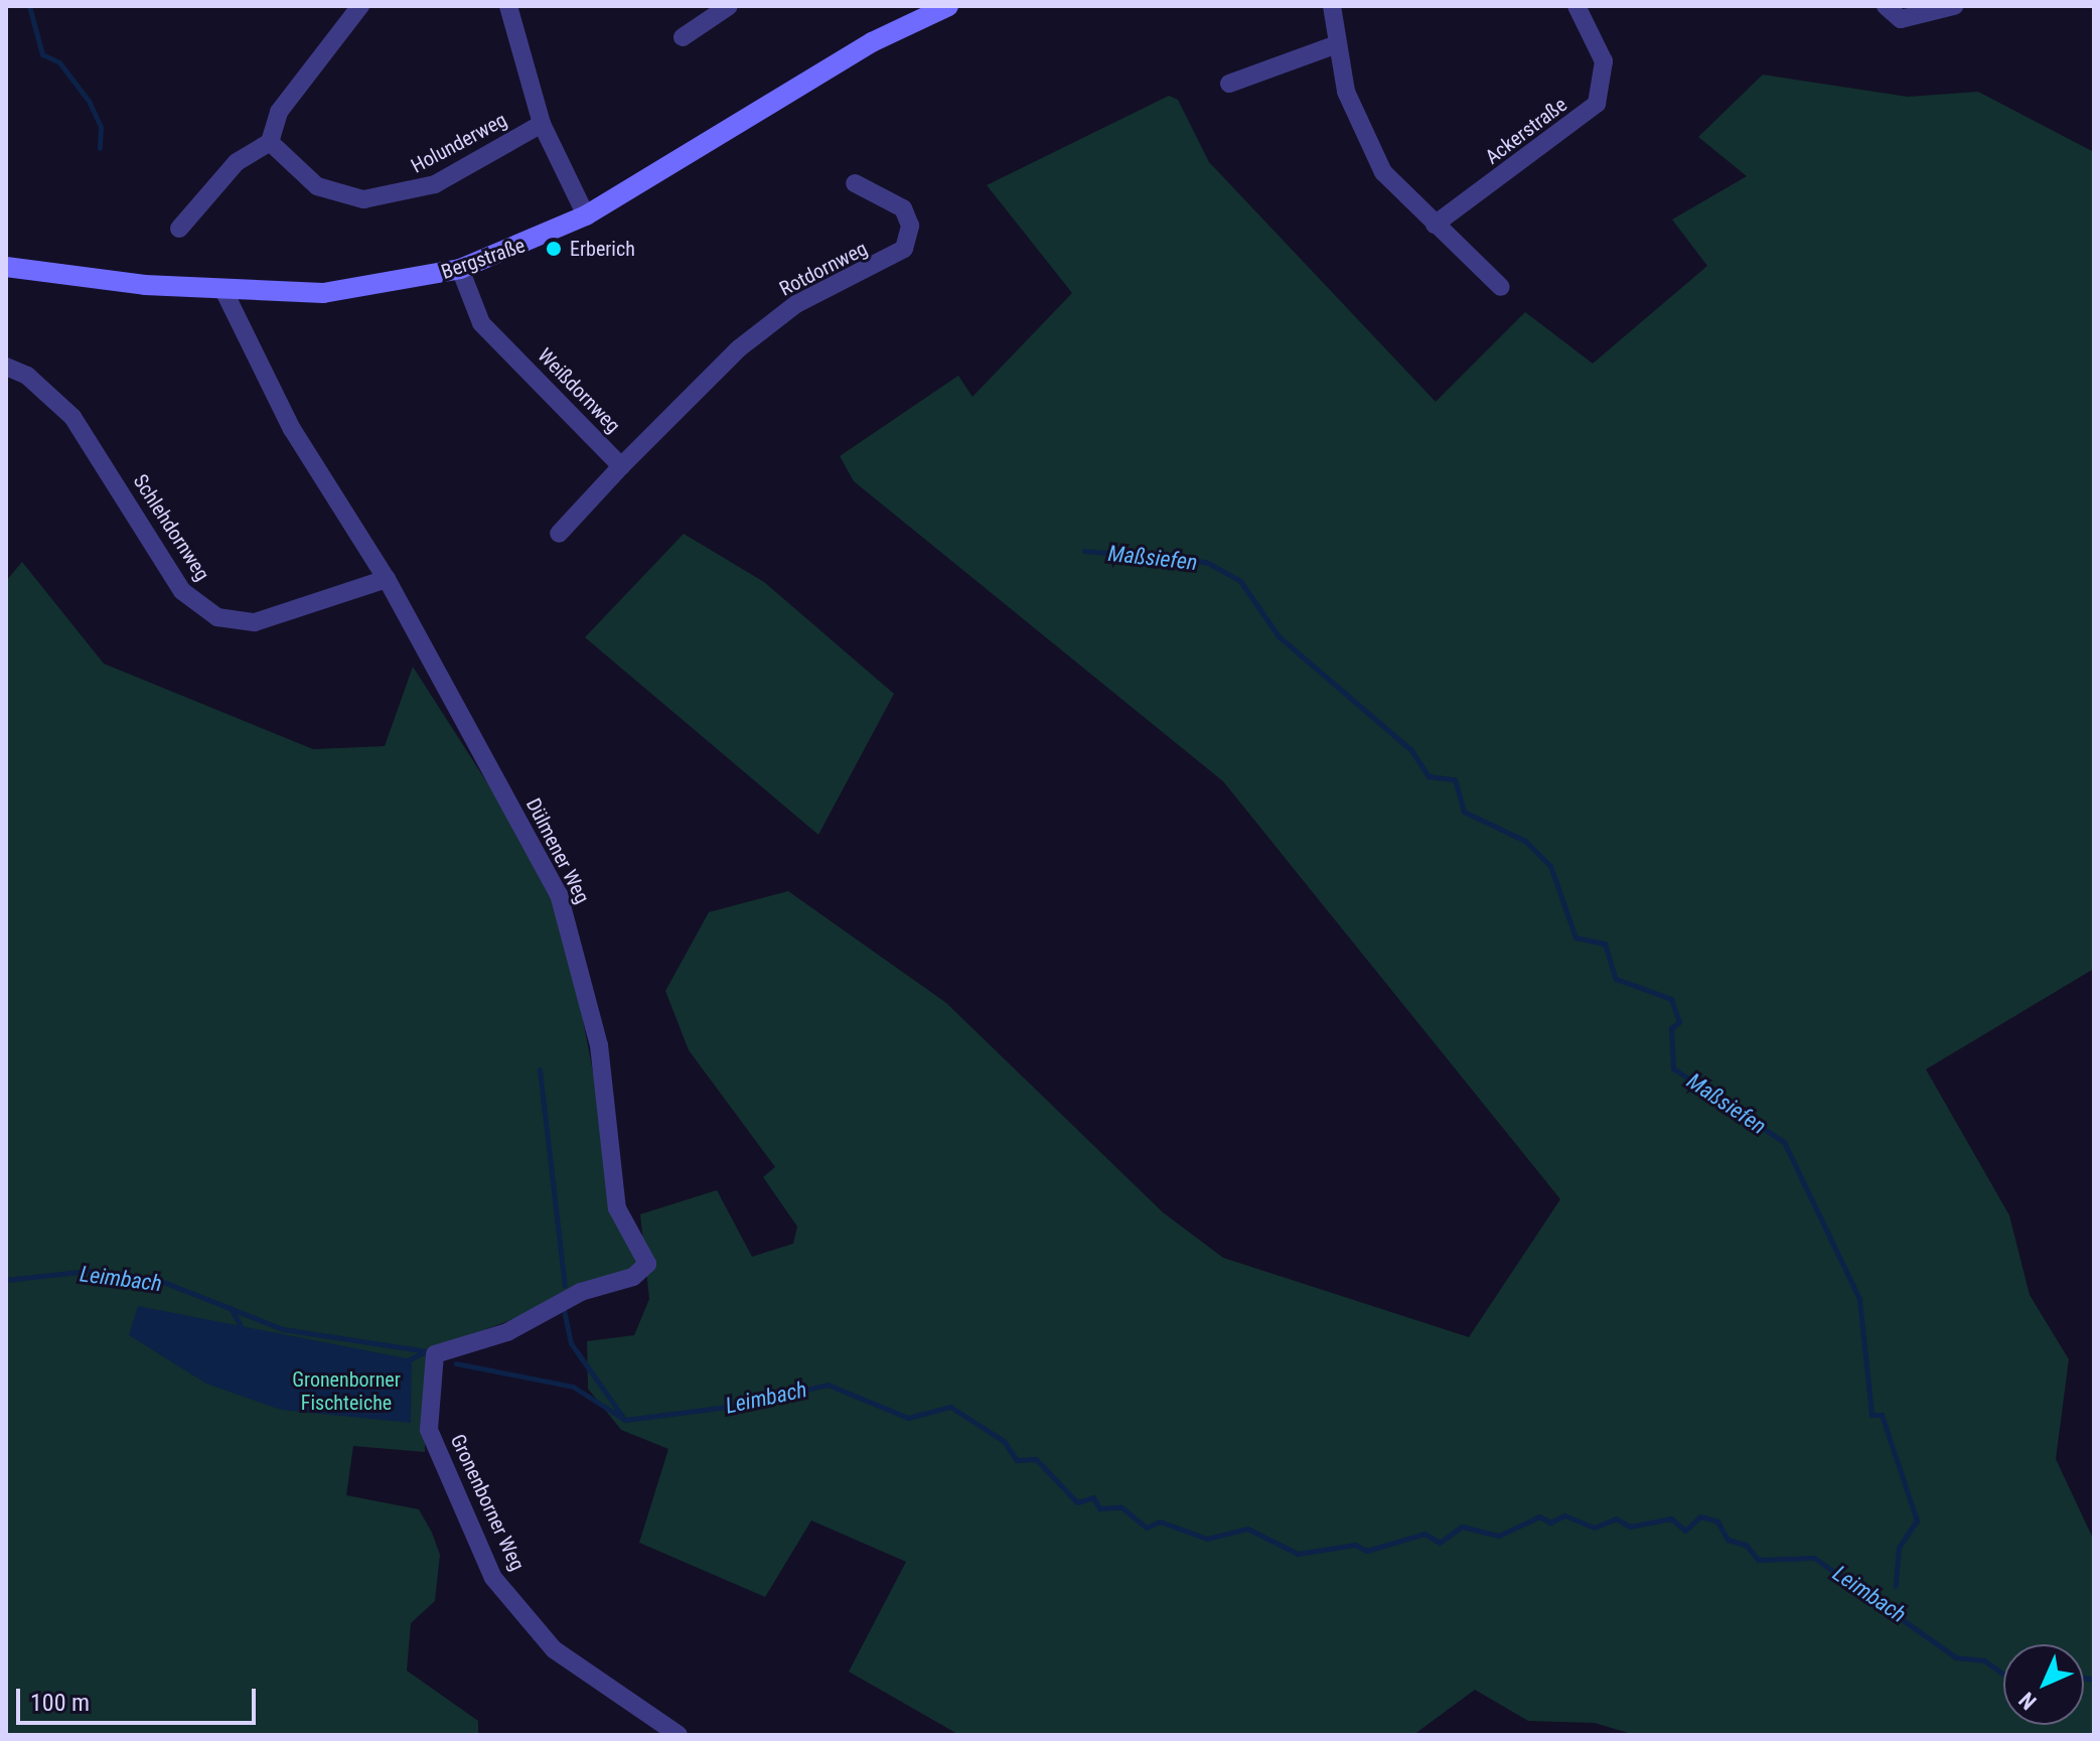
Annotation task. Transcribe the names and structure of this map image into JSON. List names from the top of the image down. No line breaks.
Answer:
{"streets":{"street":["Ackerstraße","Holunderweg","Bergstraße","Rotdornweg","Weißdornweg","Schlehdornweg","Dülmener Weg","Gronenborner Weg"]},"crossings":[["Bergstraße","Weißdornweg"],["Bergstraße","Dülmener Weg"],["Rotdornweg","Weißdornweg"],["Schlehdornweg","Dülmener Weg"],["Dülmener Weg","Gronenborner Weg"]],"water":["Maßsiefen","Leimbach"],"parks":["Gronenborner Fischteiche"],"places":["Erberich"],"scale_bar":"100 m","north":"bottom left"}
